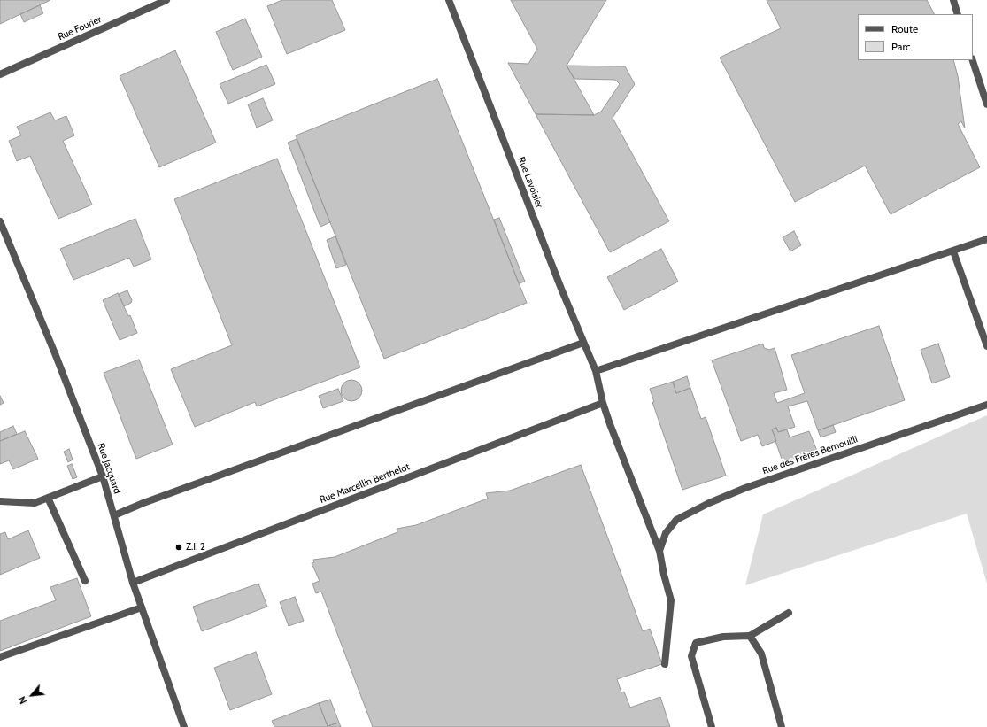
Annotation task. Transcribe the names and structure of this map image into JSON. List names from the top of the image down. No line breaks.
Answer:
{"streets":{"street":["Rue Fourier","Rue Lavoisier","Rue des Frères Bernouilli","Rue Jacquard","Rue Marcellin Berthelot"]},"crossings":[["Rue Jacquard","Rue Marcellin Berthelot"]],"places":["Z.I. 2"],"legend":["Route","Parc"],"north":"bottom left"}
